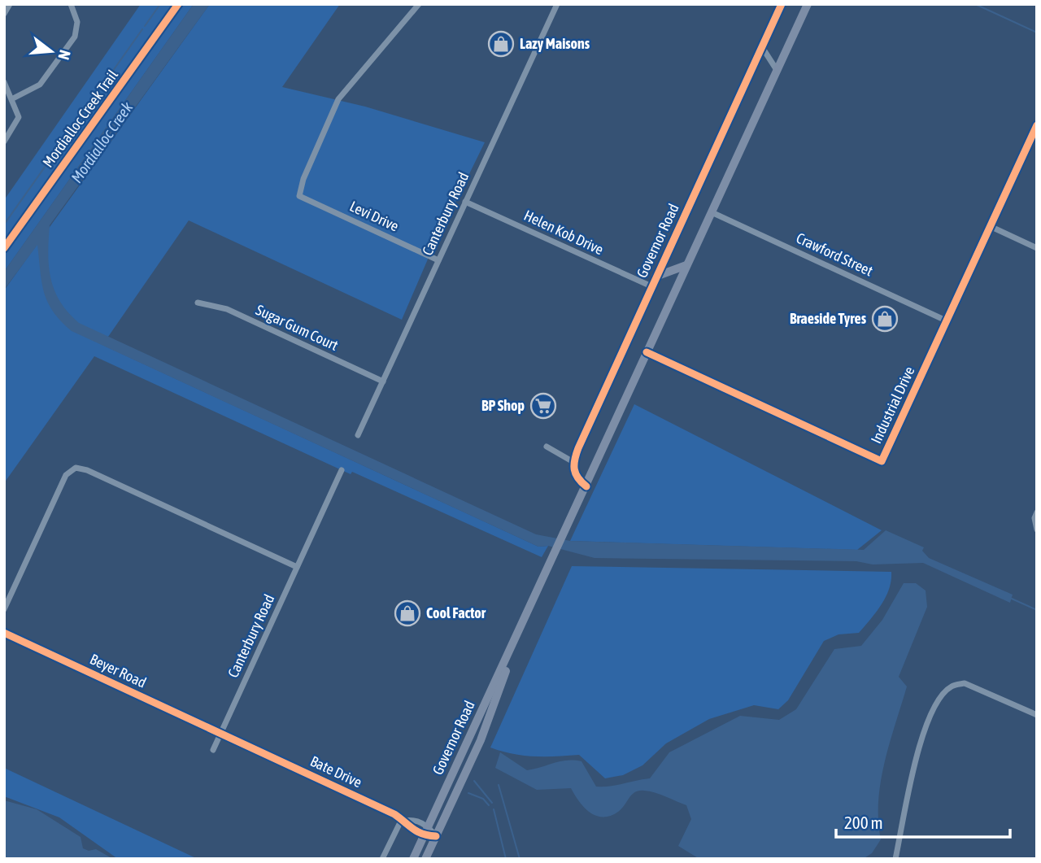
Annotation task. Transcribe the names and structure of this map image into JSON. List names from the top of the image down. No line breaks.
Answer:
{"streets":{"main road":["Governor Road"],"street":["Canterbury Road","Levi Drive","Helen Kob Drive","Crawford Street","Sugar Gum Court","Industrial Drive","Beyer Road","Bate Drive"],"cycle path":["Mordialloc Creek Trail"]},"crossings":[["Canterbury Road","Levi Drive"],["Canterbury Road","Helen Kob Drive"],["Canterbury Road","Sugar Gum Court"],["Canterbury Road","Beyer Road"],["Canterbury Road","Bate Drive"],["Helen Kob Drive","Governor Road"],["Governor Road","Crawford Street"],["Governor Road","Industrial Drive"],["Governor Road","Bate Drive"],["Crawford Street","Industrial Drive"],["Beyer Road","Bate Drive"]],"water":["Mordialloc Creek"],"places":{"shop":["Lazy Maisons","Braeside Tyres","Cool Factor"],"supermarket":["BP Shop"]},"scale_bar":"200 m","north":"right"}
